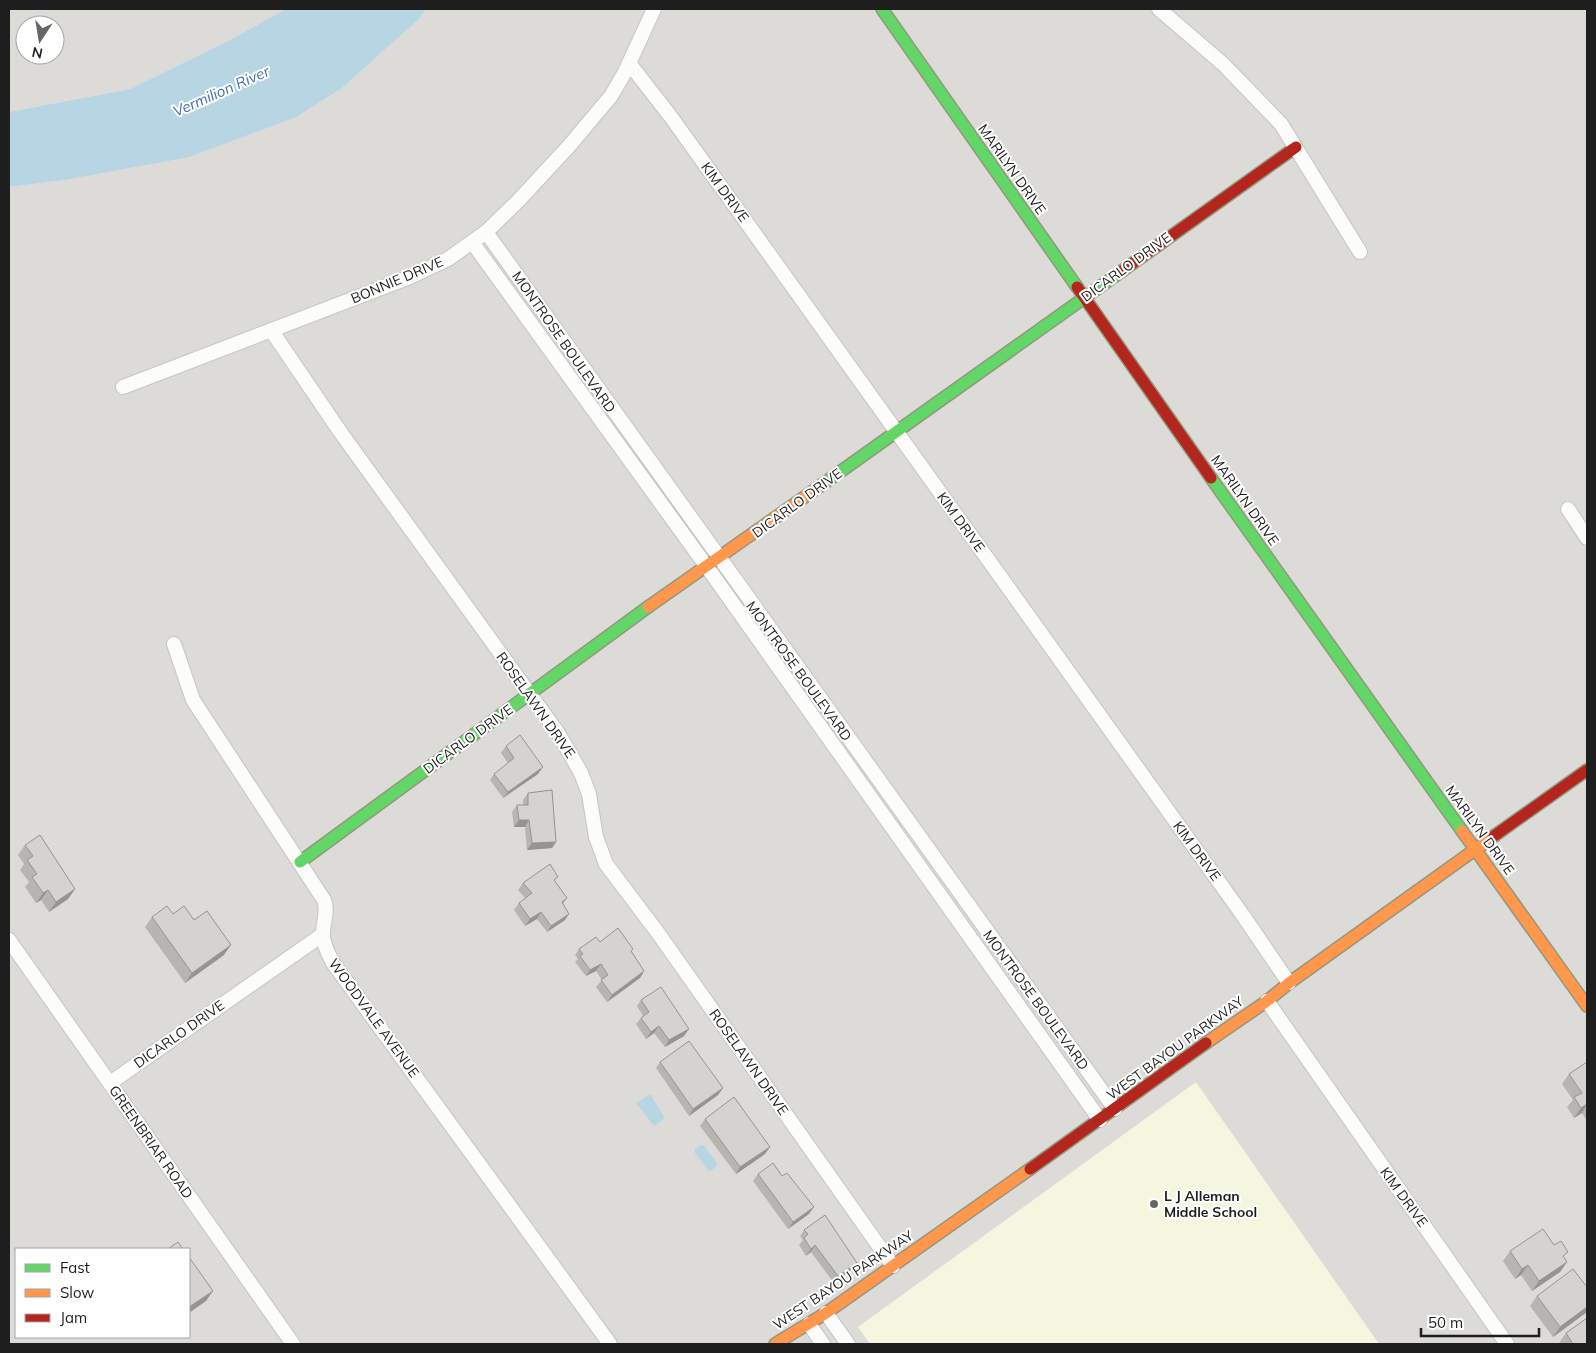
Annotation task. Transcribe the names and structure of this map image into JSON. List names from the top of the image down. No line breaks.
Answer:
{"streets":{"street":["MARILYN DRIVE","KIM DRIVE","DICARLO DRIVE","BONNIE DRIVE","MONTROSE BOULEVARD","ROSELAWN DRIVE","WOODVALE AVENUE","WEST BAYOU PARKWAY","GREENBRIAR ROAD"]},"crossings":[["MARILYN DRIVE","DICARLO DRIVE"],["MARILYN DRIVE","WEST BAYOU PARKWAY"],["KIM DRIVE","DICARLO DRIVE"],["KIM DRIVE","BONNIE DRIVE"],["KIM DRIVE","WEST BAYOU PARKWAY"],["DICARLO DRIVE","MONTROSE BOULEVARD"],["DICARLO DRIVE","ROSELAWN DRIVE"],["DICARLO DRIVE","WOODVALE AVENUE"],["DICARLO DRIVE","GREENBRIAR ROAD"],["BONNIE DRIVE","MONTROSE BOULEVARD"],["BONNIE DRIVE","ROSELAWN DRIVE"],["MONTROSE BOULEVARD","WEST BAYOU PARKWAY"],["ROSELAWN DRIVE","WEST BAYOU PARKWAY"]],"water":["Vermilion River"],"places":["L J Alleman Middle School"],"legend":["Fast","Slow","Jam"],"scale_bar":"50 m","north":"bottom"}
